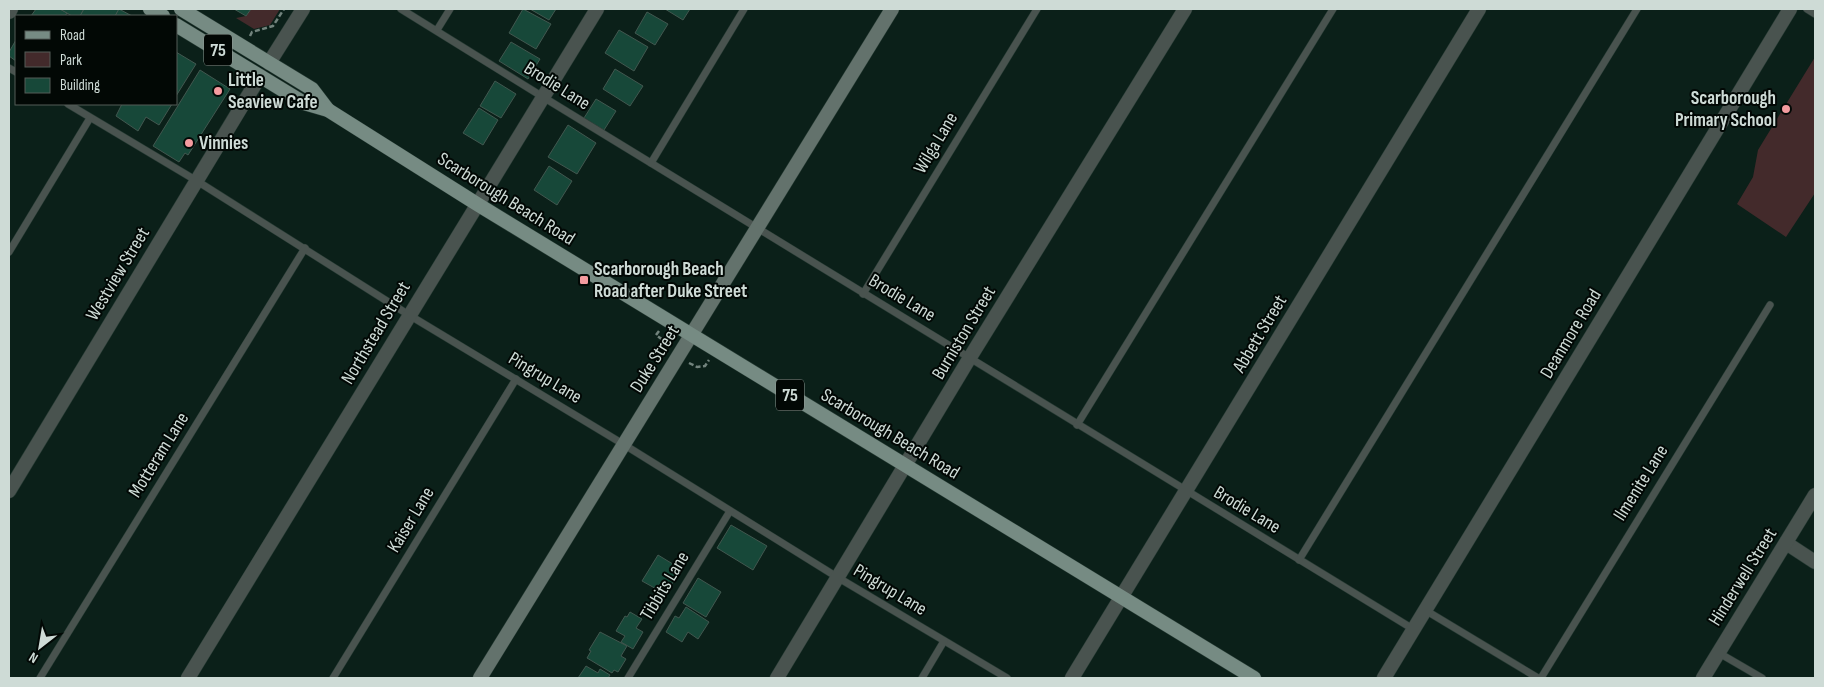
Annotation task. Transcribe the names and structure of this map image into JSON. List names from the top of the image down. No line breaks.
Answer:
{"streets":{"main road":["75","Scarborough Beach Road","Duke Street"],"street":["Westview Street","Northstead Street","Burniston Street","Abbett Street","Deanmore Road","Hinderwell Street"],"lane":["Brodie Lane","Wilga Lane","Pingrup Lane","Motteram Lane","Ilmenite Lane","Kaiser Lane","Tibbits Lane"]},"crossings":[["Brodie Lane","Wilga Lane"],["Brodie Lane","Northstead Street"],["Brodie Lane","Burniston Street"],["Brodie Lane","Abbett Street"],["Brodie Lane","Deanmore Road"],["Brodie Lane","Duke Street"],["Scarborough Beach Road","Westview Street"],["Scarborough Beach Road","Northstead Street"],["Scarborough Beach Road","Burniston Street"],["Scarborough Beach Road","Abbett Street"],["Scarborough Beach Road","Duke Street"],["Westview Street","Pingrup Lane"],["Northstead Street","Pingrup Lane"],["Burniston Street","Pingrup Lane"],["Duke Street","Pingrup Lane"],["Pingrup Lane","Motteram Lane"],["Pingrup Lane","Kaiser Lane"],["Pingrup Lane","Tibbits Lane"]],"places":{"other":["Little Seaview Cafe","Scarborough Primary School","Vinnies"],"transit":["Scarborough Beach Road after Duke Street"]},"legend":["Road","Park","Building"],"north":"bottom left"}
